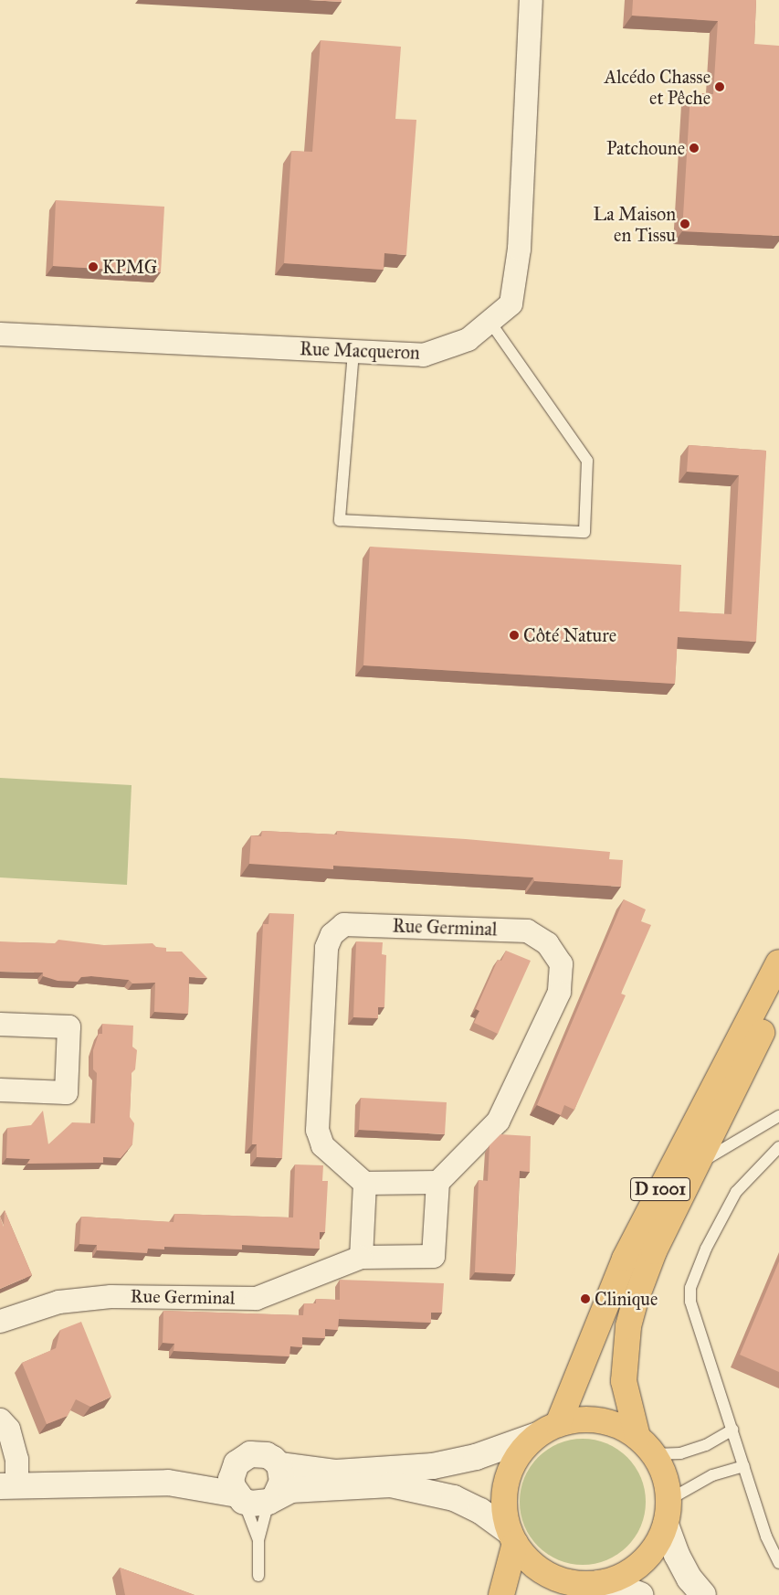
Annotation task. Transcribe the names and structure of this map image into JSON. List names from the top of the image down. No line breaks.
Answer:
{"streets":{"main road":["D 1001"],"street":["Rue Macqueron","Rue Germinal"]},"places":["Alcédo Chasse et Pêche","Patchoune","La Maison en Tissu","KPMG","Côté Nature","Clinique"]}
